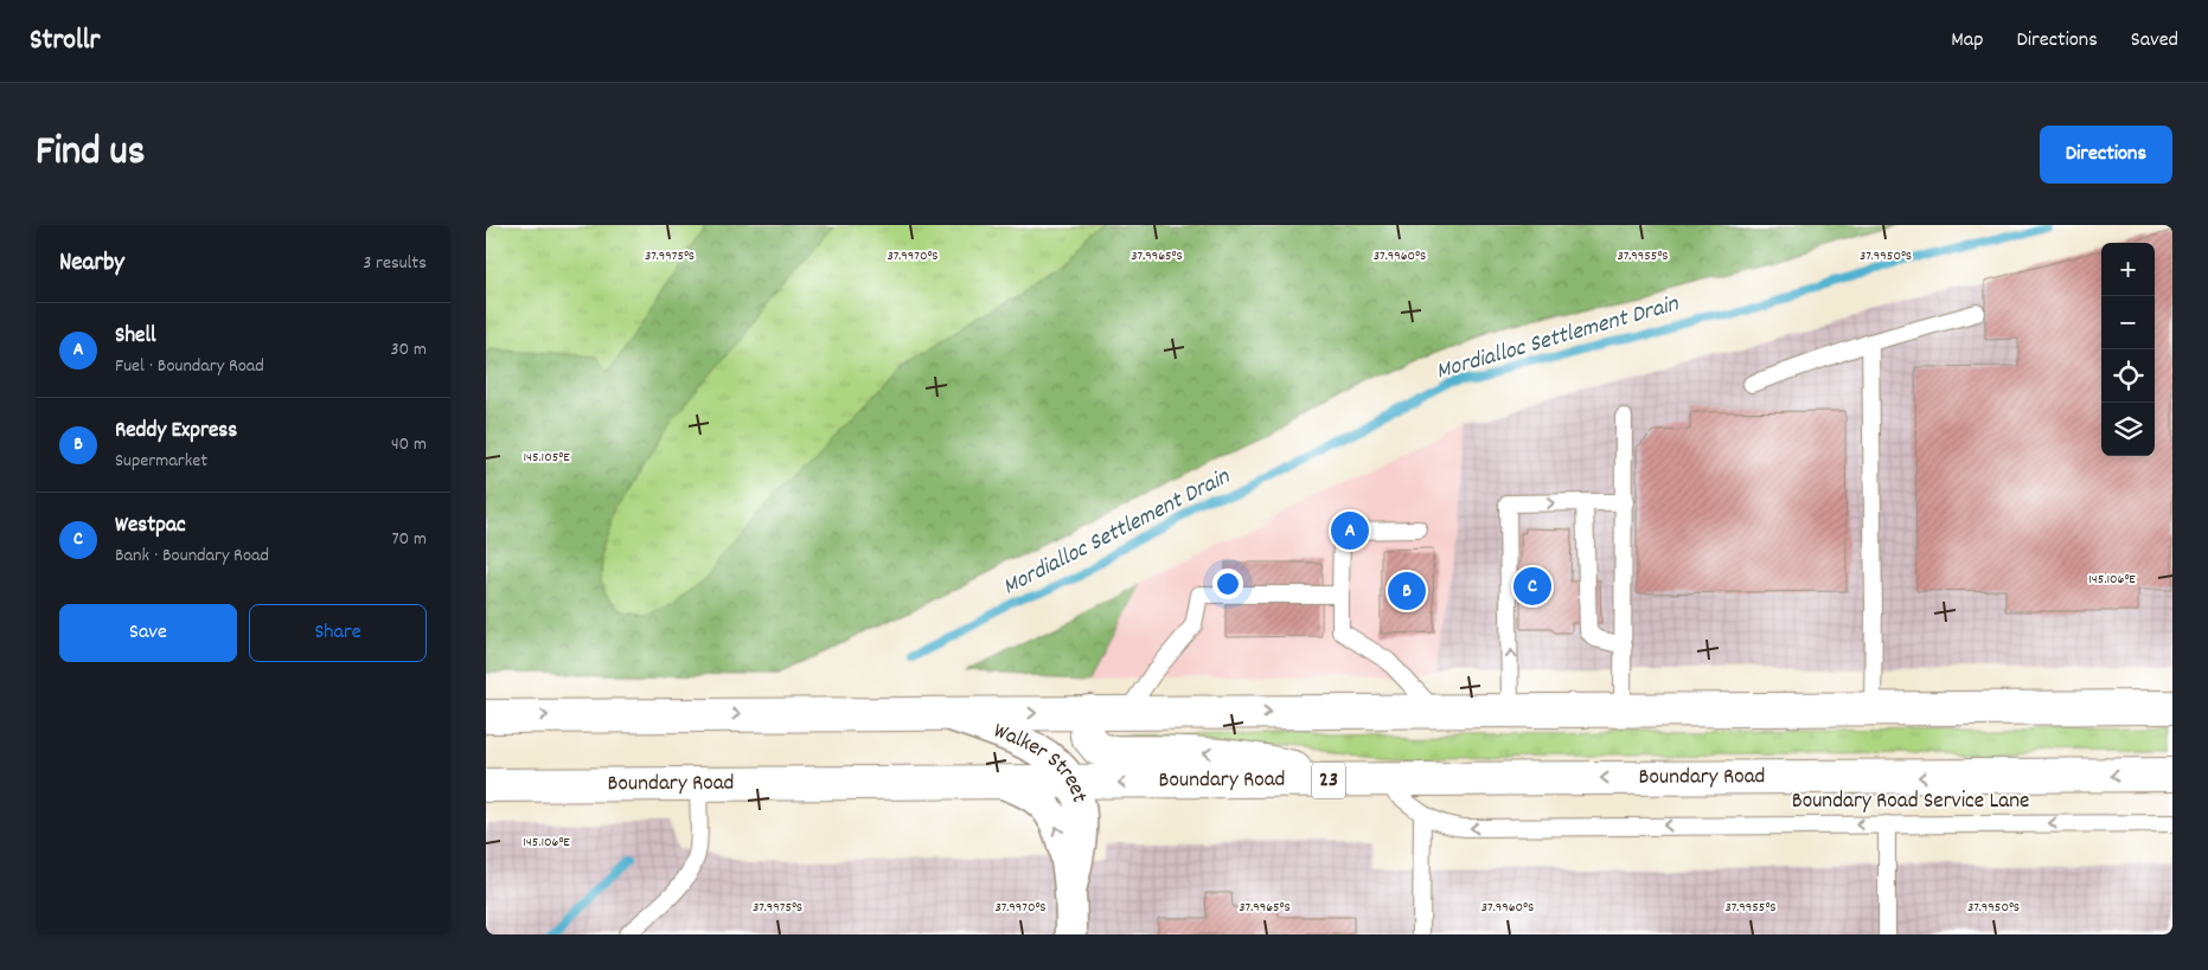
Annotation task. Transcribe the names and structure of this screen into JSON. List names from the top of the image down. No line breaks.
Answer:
{"streets":{"main road":["Boundary Road","23"],"street":["Walker Street"],"lane":["Boundary Road Service Lane"]},"crossings":[["Walker Street","Boundary Road"],["Boundary Road","Boundary Road Service Lane"]],"one_way":["Boundary Road Service Lane"],"water":["Mordialloc Settlement Drain"],"page":{"header":"Strollr","nav":["Map","Directions","Saved"],"title":"Find us","buttons":["Directions",["Save","Share"]],"heading":["Nearby","3 results"],"map_buttons":["+","−"],"list":[{"mark":"A","name":"Shell","note":"Fuel · Boundary Road","value":"30 m"},{"mark":"B","name":"Reddy Express","note":"Supermarket","value":"40 m"},{"mark":"C","name":"Westpac","note":"Bank · Boundary Road","value":"70 m"}],"pins":["A","C","B"]},"coordinates":["37.9975°S","37.9970°S","37.9965°S","37.9960°S","37.9955°S","37.9950°S","145.105°E","145.106°E"]}
